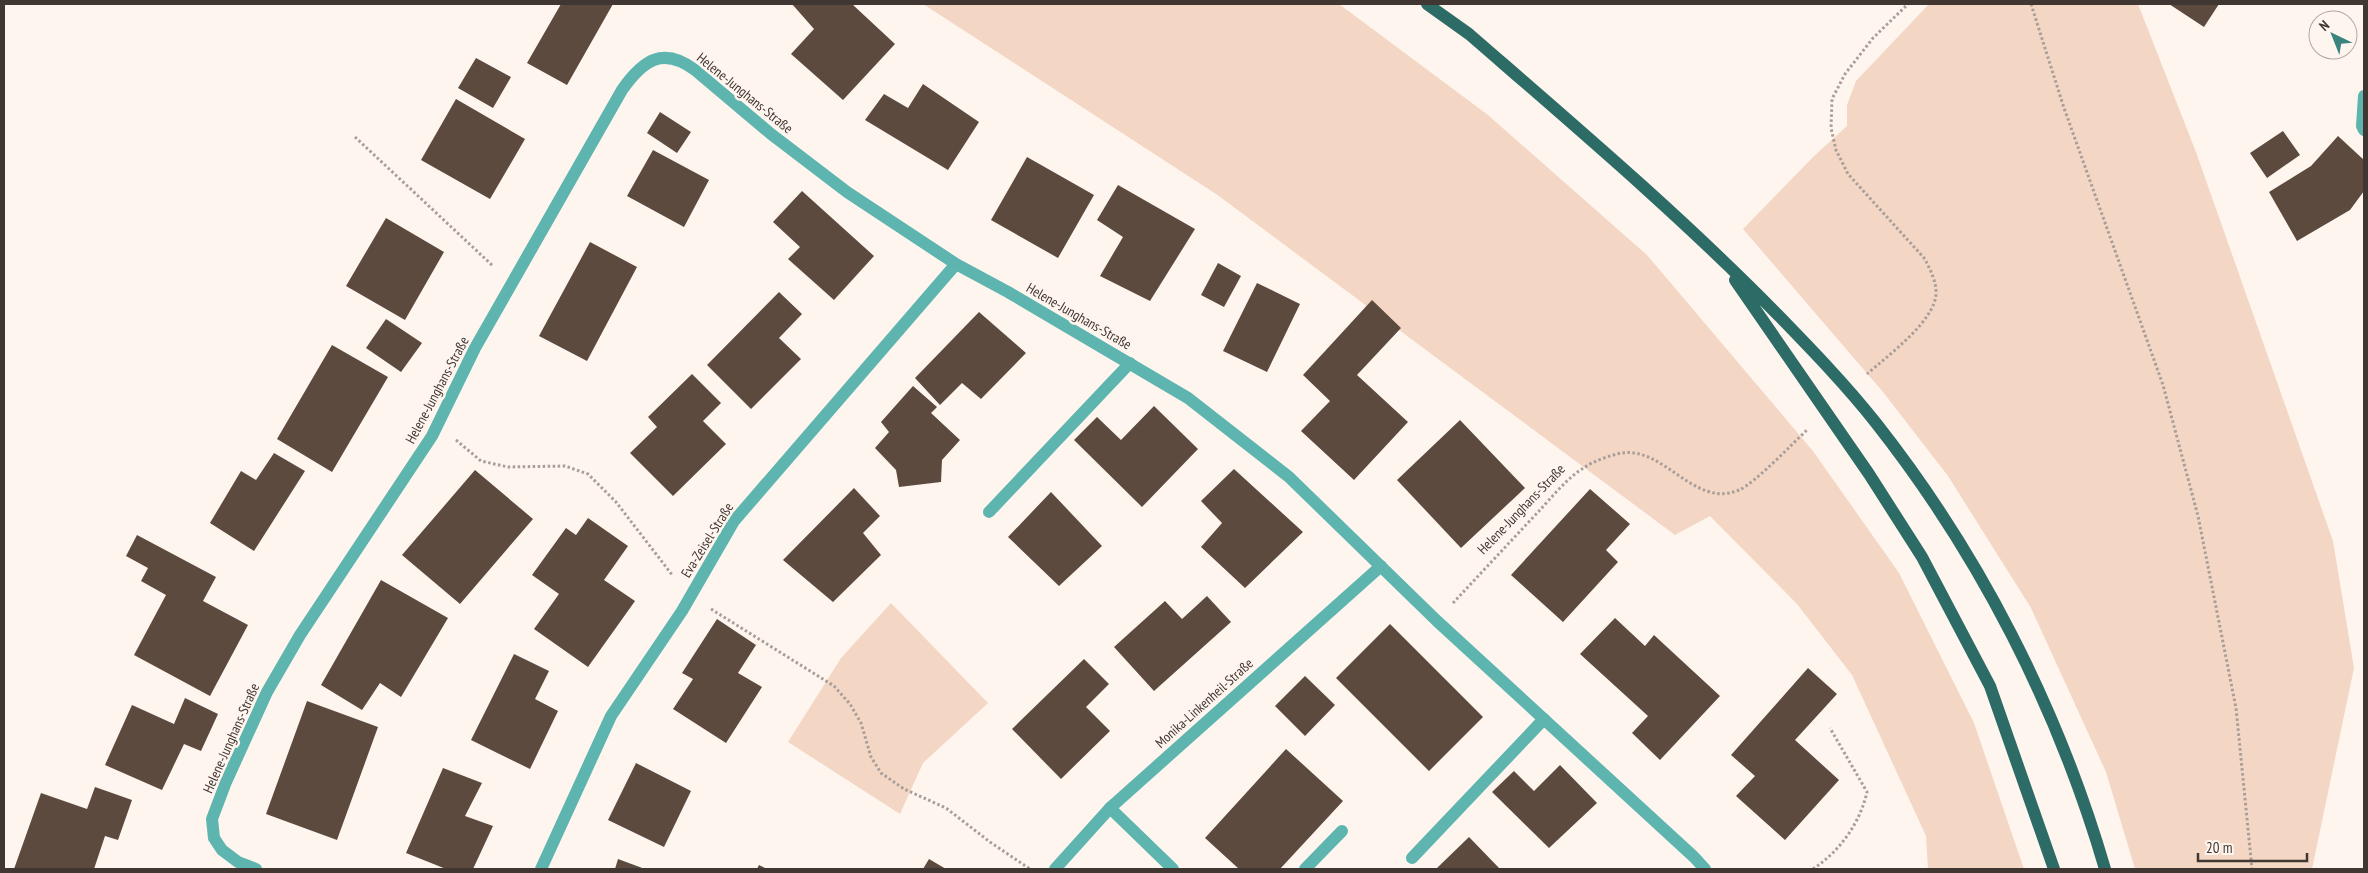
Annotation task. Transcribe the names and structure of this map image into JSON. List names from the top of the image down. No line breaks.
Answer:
{"streets":{"street":["Helene-Junghans-Straße","Eva-Zeisel-Straße","Monika-Linkenheil-Straße"]},"crossings":[["Helene-Junghans-Straße","Eva-Zeisel-Straße"],["Helene-Junghans-Straße","Monika-Linkenheil-Straße"]],"scale_bar":"20 m","north":"top left"}
